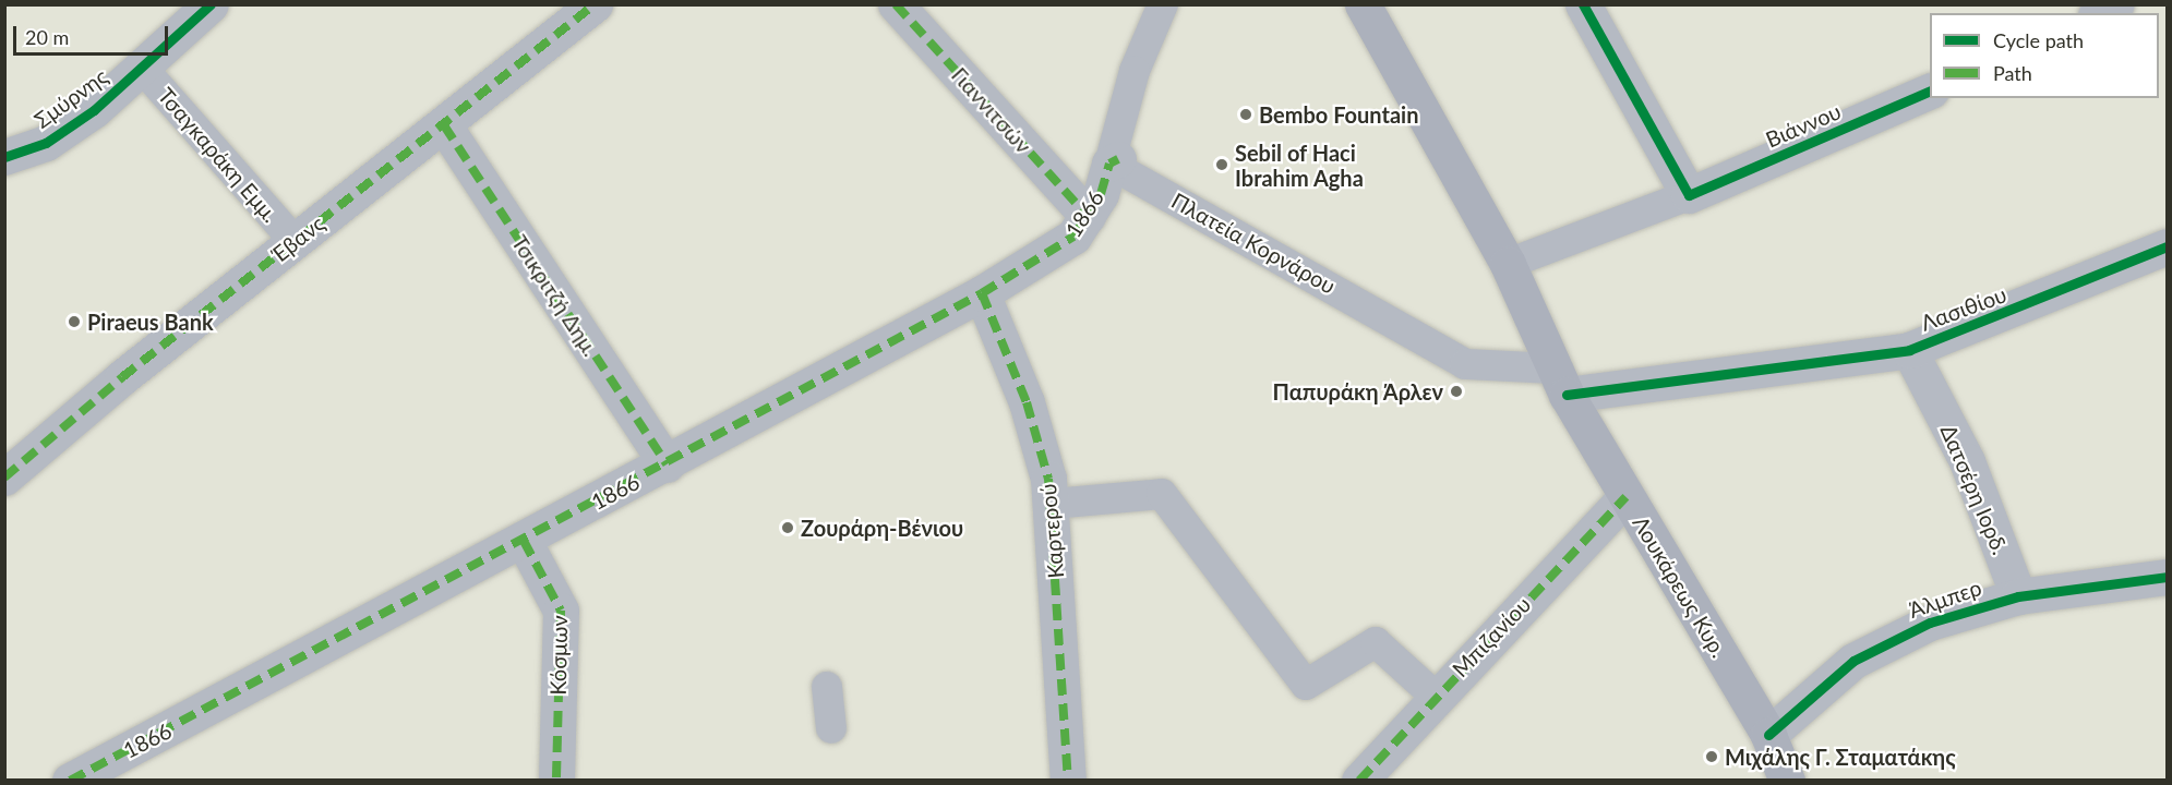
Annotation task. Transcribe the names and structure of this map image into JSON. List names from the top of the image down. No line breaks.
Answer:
{"streets":{"main road":["Λουκάρεως Κυρ."],"street":["Σμύρνης","Γιαννιτσών","Βιάννου","1866","Έβανς","Πλατεία Κορνάρου","Τσικριτζή Δημ.","Λασιθίου","Δατσέρη Ιορδ.","Καρτερού","Άλμπερ","Μπιζανίου","Κόσμων"],"lane":["Τσαγκαράκη Εμμ."]},"crossings":[["Σμύρνης","Τσαγκαράκη Εμμ."],["Γιαννιτσών","1866"],["Τσαγκαράκη Εμμ.","Έβανς"],["1866","Πλατεία Κορνάρου"],["1866","Τσικριτζή Δημ."],["1866","Καρτερού"],["1866","Κόσμων"],["Έβανς","Τσικριτζή Δημ."],["Πλατεία Κορνάρου","Λασιθίου"],["Πλατεία Κορνάρου","Λουκάρεως Κυρ."],["Λασιθίου","Δατσέρη Ιορδ."],["Δατσέρη Ιορδ.","Άλμπερ"],["Λουκάρεως Κυρ.","Άλμπερ"],["Λουκάρεως Κυρ.","Μπιζανίου"]],"places":["Bembo Fountain","Sebil of Haci Ibrahim Agha","Piraeus Bank","Παπυράκη Άρλεν","Ζουράρη-Βένιου","Μιχάλης Γ. Σταματάκης"],"legend":["Cycle path","Path"],"scale_bar":"20 m"}
